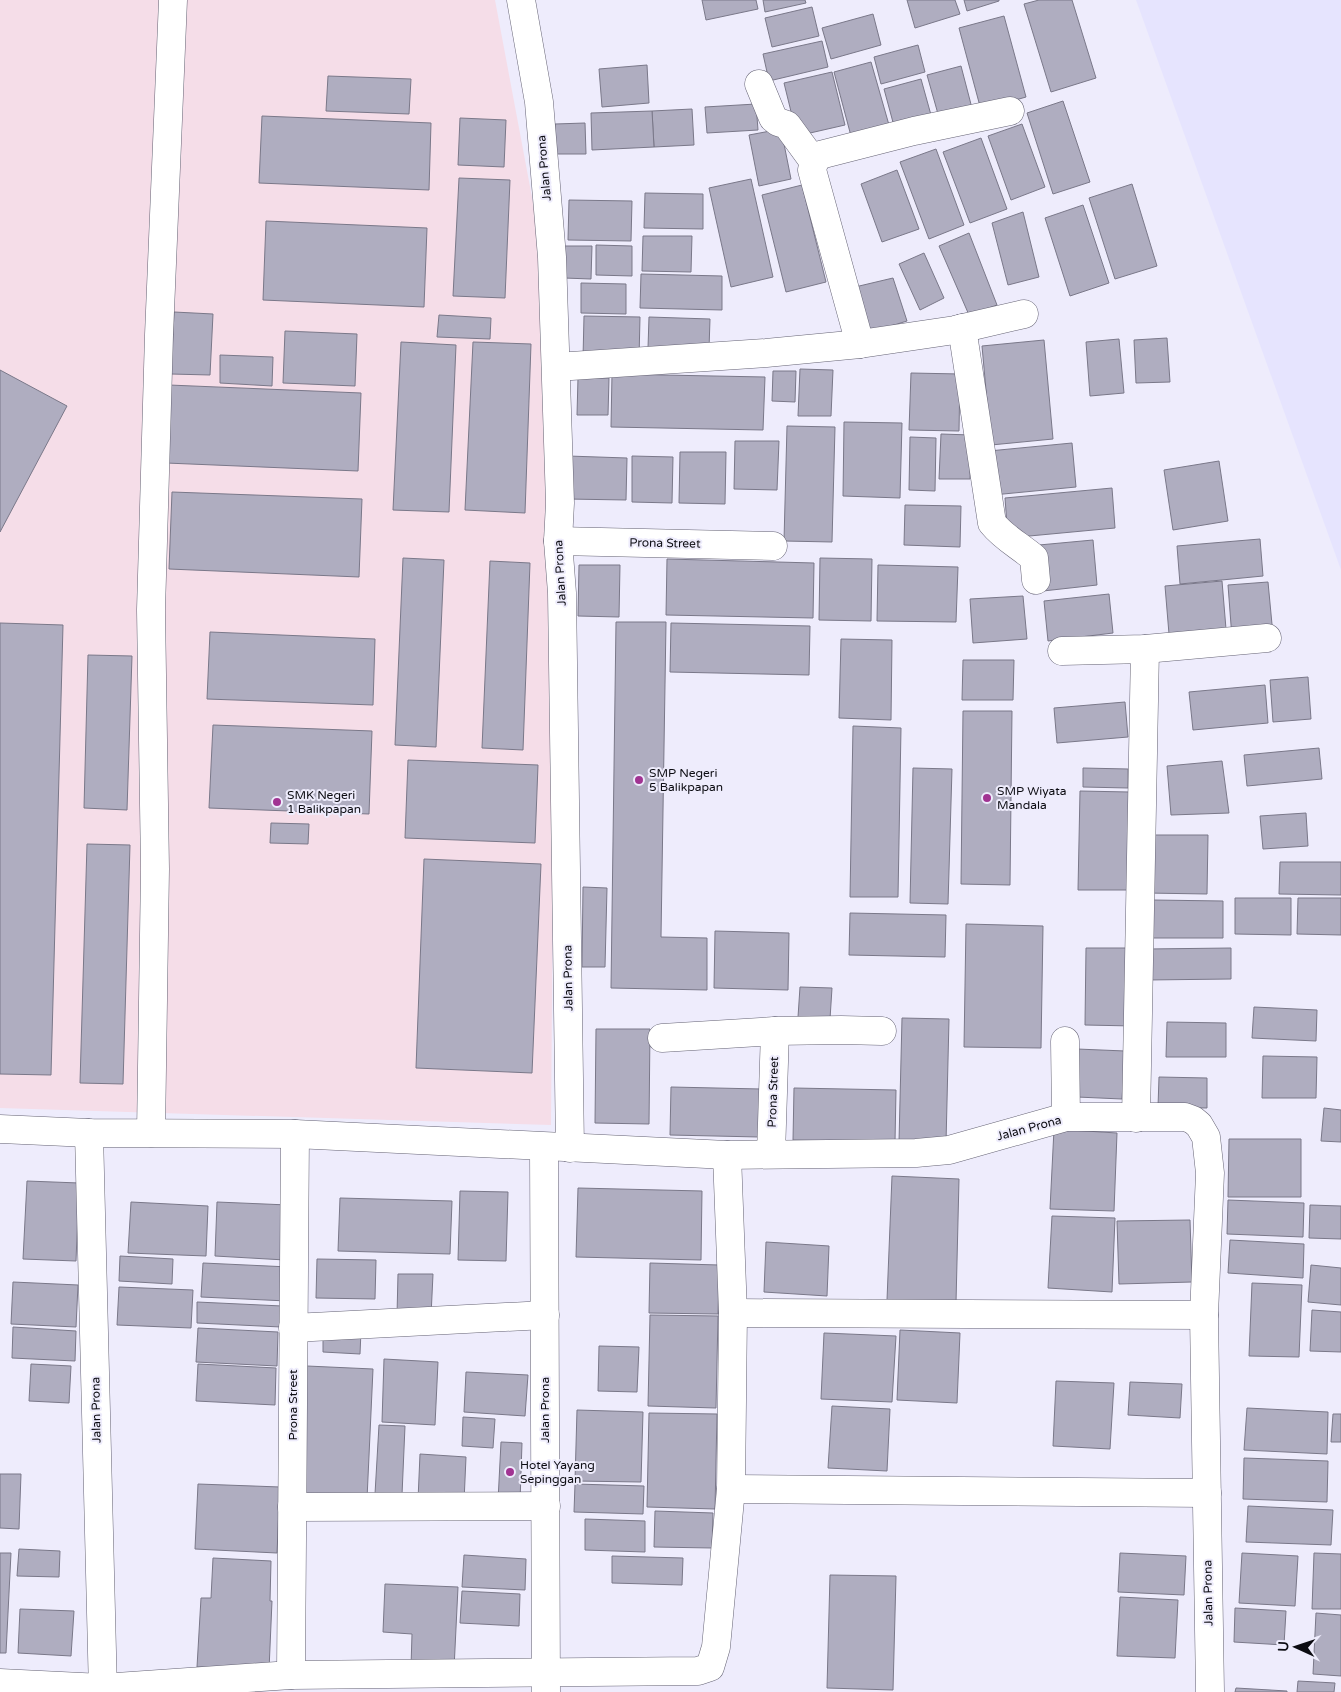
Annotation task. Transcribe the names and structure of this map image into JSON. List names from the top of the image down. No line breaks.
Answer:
{"streets":{"street":["Jalan Prona","Prona Street"]},"crossings":[["Jalan Prona","Prona Street"]],"places":["SMP Negeri 5 Balikpapan","SMP Wiyata Mandala","SMK Negeri 1 Balikpapan","Hotel Yayang Sepinggan"],"north":"left"}
